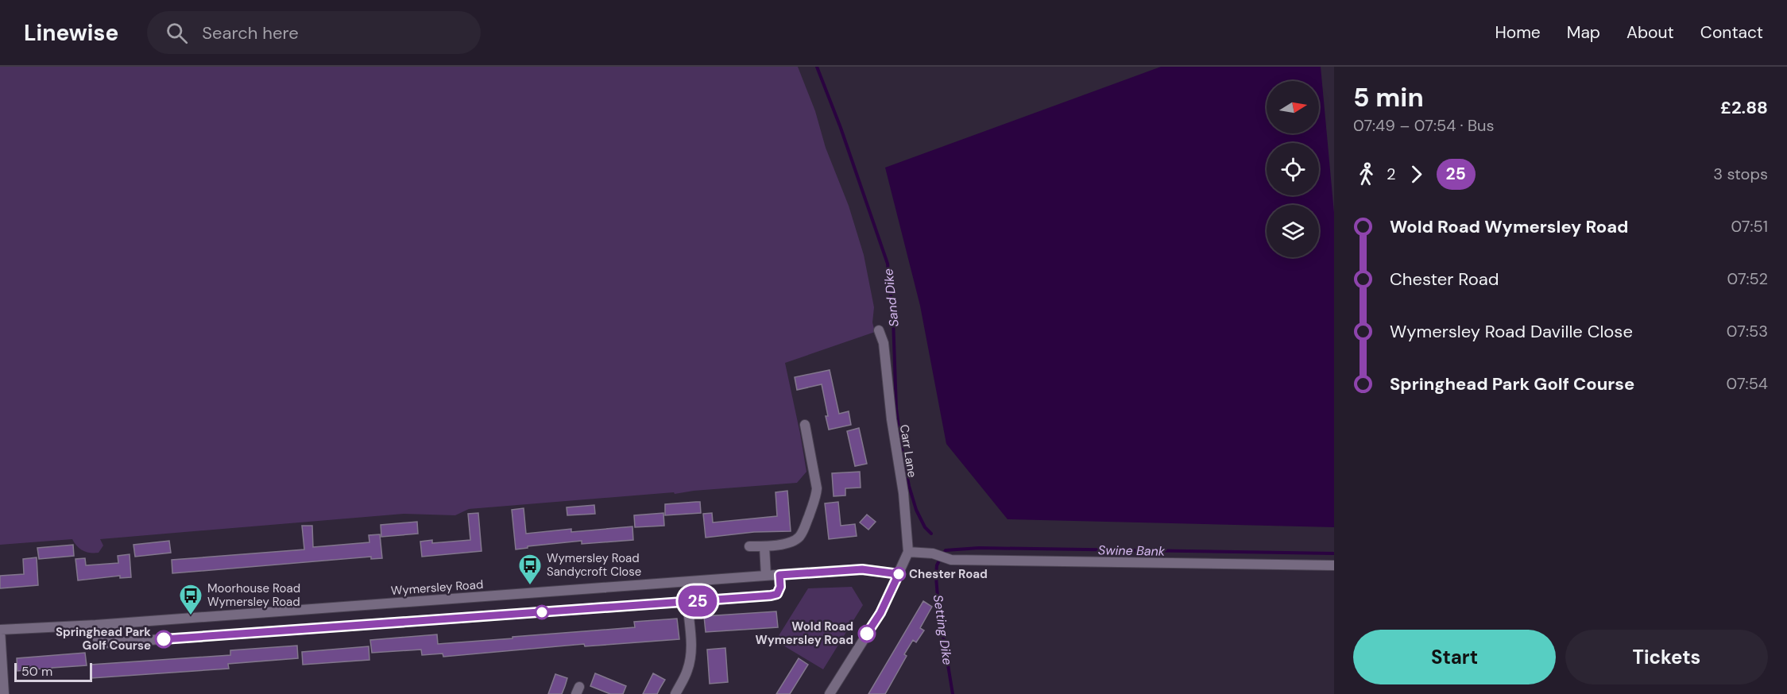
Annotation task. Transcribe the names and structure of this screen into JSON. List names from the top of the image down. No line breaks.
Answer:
{"streets":{"street":["Carr Lane","Wymersley Road"]},"crossings":[["Carr Lane","Wymersley Road"]],"water":["Sand Dike","Swine Bank","Setting Dike"],"places":{"other":["Chester Road","Wold Road Wymersley Road","Springhead Park Golf Course"],"bus stop":["Wymersley Road Sandycroft Close","Moorhouse Road Wymersley Road"]},"lines":["bus line 25"],"scale_bar":"50 m","north":"right","page":{"header":"Linewise","search":"Search here","nav":["Home","Map","About","Contact"],"on_map":"25","heading":["5 min","07:49 – 07:54 · Bus","£2.88"],"legs":["2","25","3 stops"],"list":[{"name":"Wold Road Wymersley Road","value":"07:51"},{"name":"Chester Road","value":"07:52"},{"name":"Wymersley Road Daville Close","value":"07:53"},{"name":"Springhead Park Golf Course","value":"07:54"}],"buttons":["Start","Tickets"],"scale":"50 m"}}
